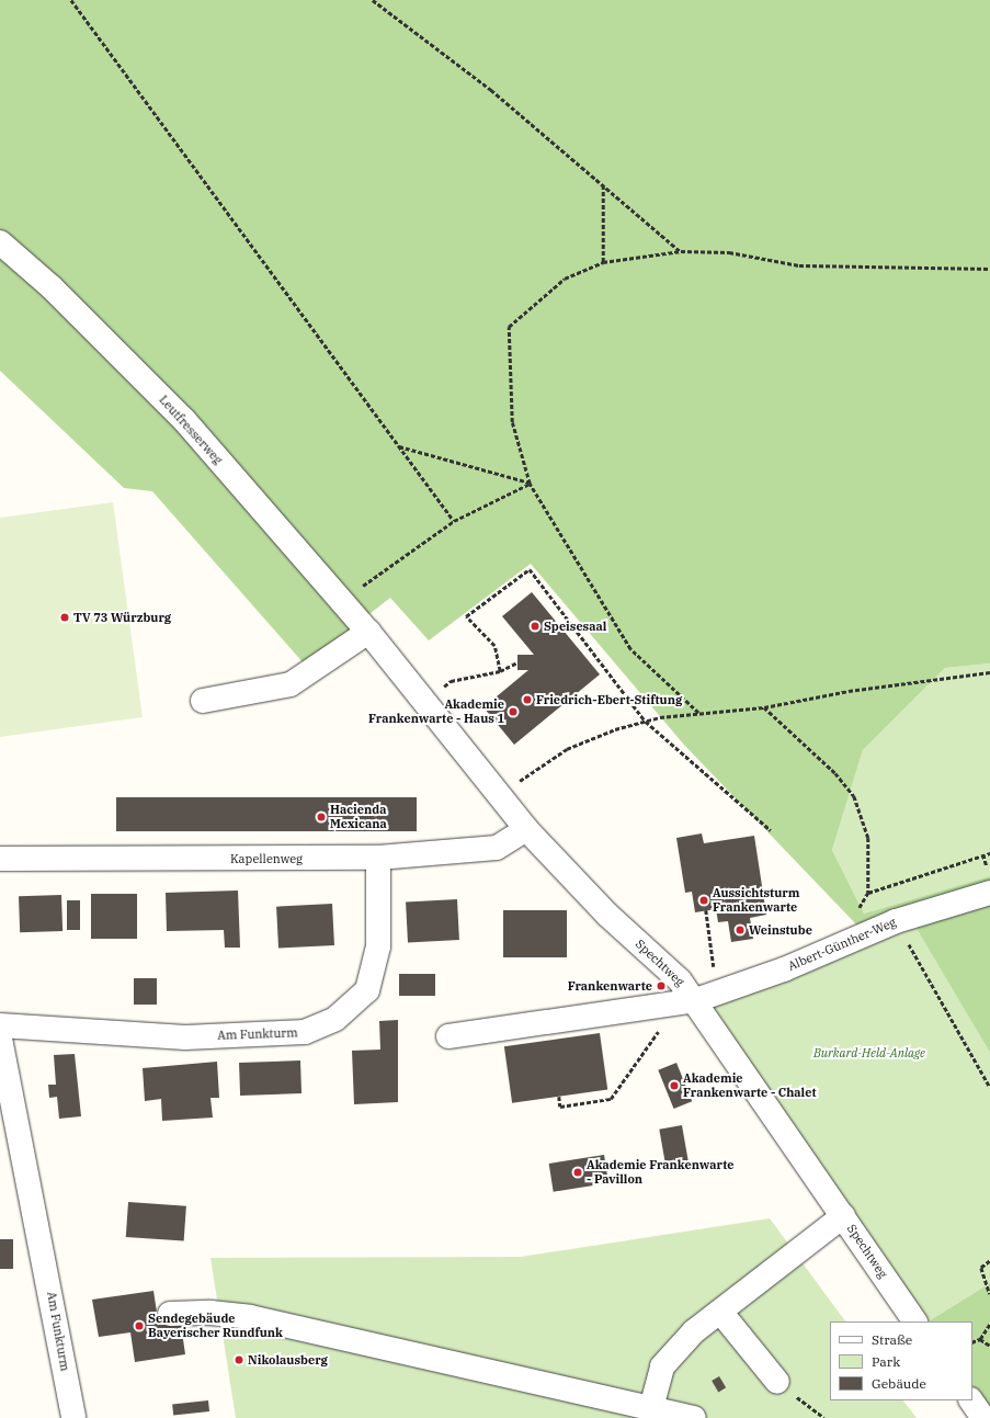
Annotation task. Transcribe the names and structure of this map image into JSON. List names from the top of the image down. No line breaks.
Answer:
{"streets":{"street":["Leutfresserweg","Kapellenweg","Albert-Günther-Weg","Spechtweg","Am Funkturm"]},"crossings":[["Leutfresserweg","Spechtweg"],["Kapellenweg","Spechtweg"],["Kapellenweg","Am Funkturm"],["Albert-Günther-Weg","Spechtweg"]],"parks":["Burkard-Held-Anlage"],"places":["TV 73 Würzburg","Speisesaal","Friedrich-Ebert-Stiftung","Akademie Frankenwarte - Haus 1","Hacienda Mexicana","Aussichtsturm Frankenwarte","Weinstube","Frankenwarte","Akademie Frankenwarte - Chalet","Akademie Frankenwarte - Pavillon","Sendegebäude Bayerischer Rundfunk","Nikolausberg"],"legend":["Straße","Park","Gebäude"]}
